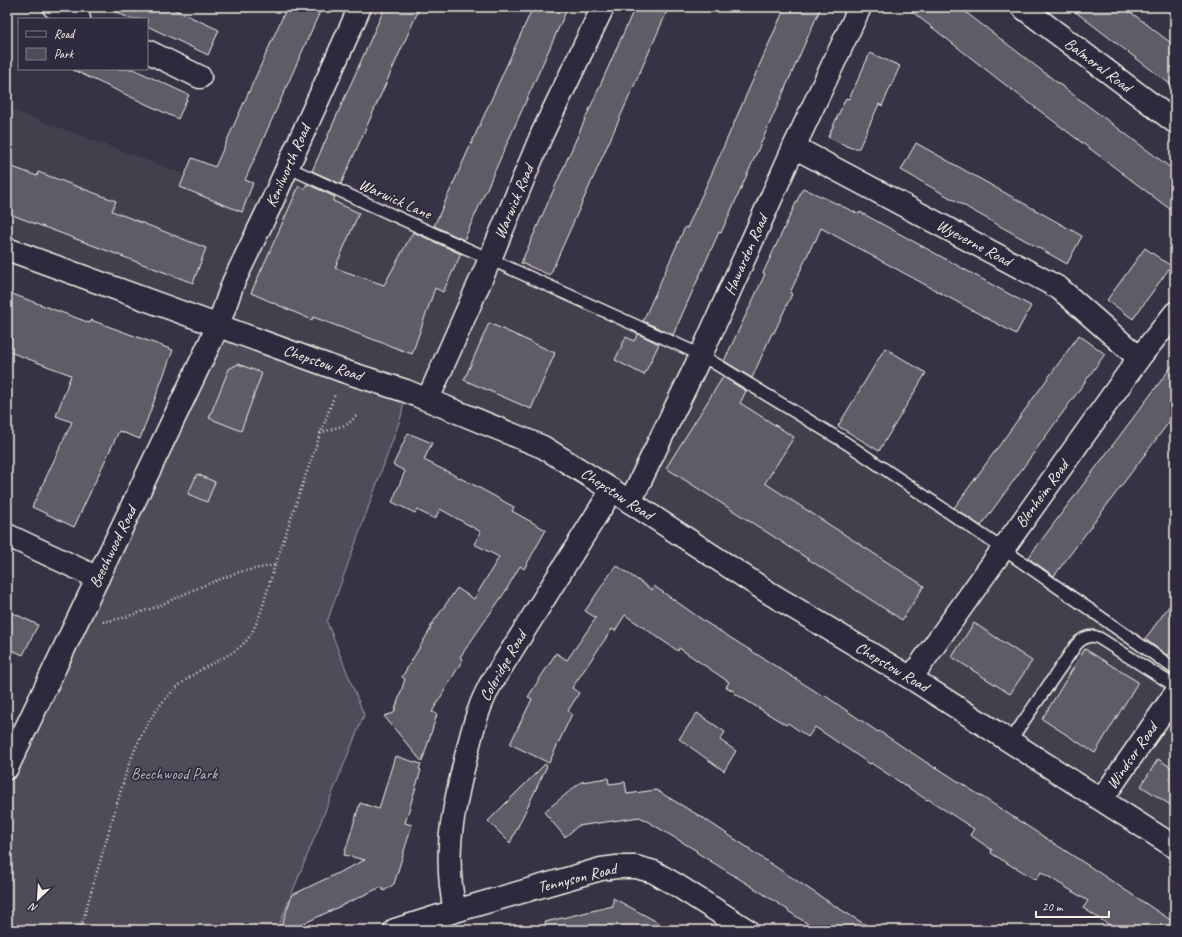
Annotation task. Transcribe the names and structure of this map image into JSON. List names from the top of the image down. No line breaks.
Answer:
{"streets":{"street":["Balmoral Road","Kenilworth Road","Warwick Road","Wyeverne Road","Hawarden Road","Chepstow Road","Blenheim Road","Beechwood Road","Coleridge Road","Windsor Road","Tennyson Road"],"lane":["Warwick Lane"]},"crossings":[["Kenilworth Road","Warwick Lane"],["Kenilworth Road","Chepstow Road"],["Kenilworth Road","Beechwood Road"],["Warwick Lane","Warwick Road"],["Warwick Lane","Hawarden Road"],["Warwick Lane","Blenheim Road"],["Warwick Road","Chepstow Road"],["Wyeverne Road","Hawarden Road"],["Wyeverne Road","Blenheim Road"],["Hawarden Road","Chepstow Road"],["Hawarden Road","Coleridge Road"],["Chepstow Road","Blenheim Road"],["Chepstow Road","Beechwood Road"],["Chepstow Road","Coleridge Road"],["Chepstow Road","Windsor Road"],["Coleridge Road","Tennyson Road"]],"parks":["Beechwood Park"],"legend":["Road","Park"],"scale_bar":"20 m","north":"bottom left"}
